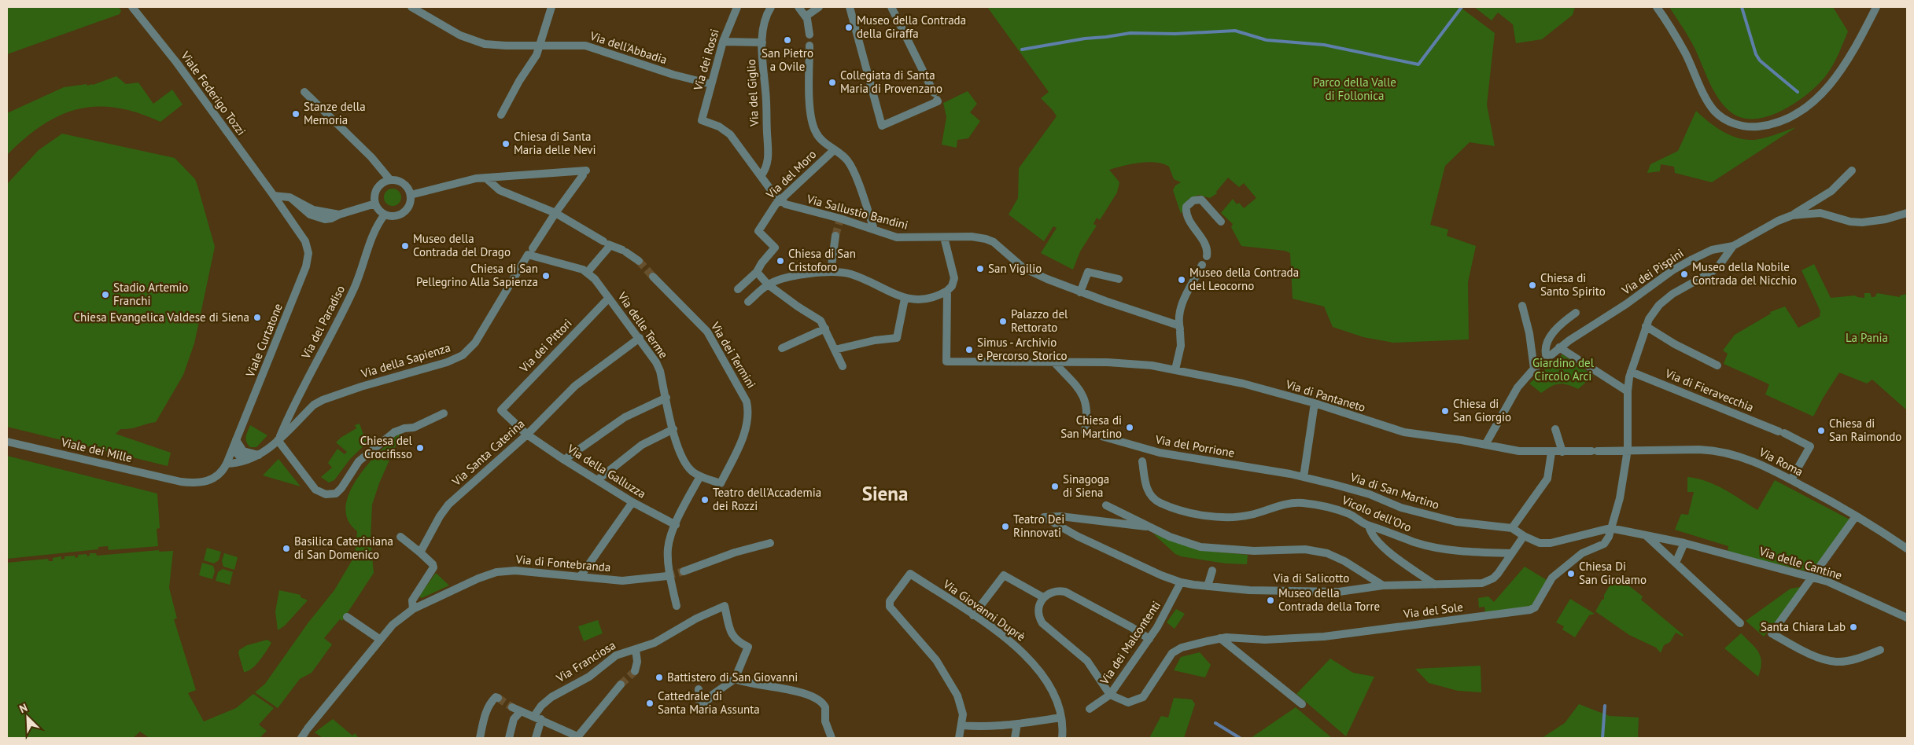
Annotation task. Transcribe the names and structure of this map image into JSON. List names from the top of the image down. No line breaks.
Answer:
{"streets":{"street":["Via dell'Abbadia","Via dei Rossi","Via del Giglio","Viale Federigo Tozzi","Via del Moro","Via Sallustio Bandini","Via dei Pispini","Via del Paradiso","Via delle Terme","Viale Curtatone","Via dei Pittori","Via dei Termini","Via della Sapienza","Via di Fieravecchia","Via di Pantaneto","Via del Porrione","Viale dei Mille","Via Santa Caterina","Via Roma","Via della Galluzza","Via di San Martino","Vicolo dell'Oro","Via di Fontebranda","Via delle Cantine","Via di Salicotto","Via Giovanni Duprè","Via del Sole","Via dei Malcontenti","Via Franciosa"]},"crossings":[["Via dell'Abbadia","Via dei Rossi"],["Via dei Rossi","Via del Giglio"],["Viale Federigo Tozzi","Viale Curtatone"],["Via del Moro","Via Sallustio Bandini"],["Via dei Pispini","Via di Pantaneto"],["Via dei Pispini","Via del Sole"],["Via del Paradiso","Via della Sapienza"],["Via delle Terme","Via dei Pittori"],["Via delle Terme","Via dei Termini"],["Via delle Terme","Via Santa Caterina"],["Viale Curtatone","Via della Sapienza"],["Viale Curtatone","Viale dei Mille"],["Via dei Pittori","Via della Galluzza"],["Via di Fieravecchia","Via Roma"],["Via di Fieravecchia","Via del Sole"],["Via di Pantaneto","Via del Porrione"],["Via di Pantaneto","Via Roma"],["Via di Pantaneto","Via del Sole"],["Via del Porrione","Via di San Martino"],["Via del Porrione","Vicolo dell'Oro"],["Via Santa Caterina","Via della Galluzza"],["Via Roma","Via del Sole"],["Via di San Martino","Via delle Cantine"],["Via di San Martino","Via di Salicotto"],["Via di San Martino","Via del Sole"],["Vicolo dell'Oro","Via di Salicotto"],["Via delle Cantine","Via del Sole"],["Via di Salicotto","Via dei Malcontenti"],["Via del Sole","Via dei Malcontenti"]],"districts":["Siena"],"parks":["Parco della Valle di Follonica","La Pania","Giardino del Circolo Arci"],"places":["Museo della Contrada della Giraffa","San Pietro a Ovile","Collegiata di Santa Maria di Provenzano","Stanze della Memoria","Chiesa di Santa Maria delle Nevi","Museo della Contrada del Drago","Chiesa di San Cristoforo","San Vigilio","Museo della Nobile Contrada del Nicchio","Chiesa di San Pellegrino Alla Sapienza","Museo della Contrada del Leocorno","Chiesa di Santo Spirito","Stadio Artemio Franchi","Chiesa Evangelica Valdese di Siena","Palazzo del Rettorato","Simus - Archivio e Percorso Storico","Chiesa di San Giorgio","Chiesa di San Martino","Chiesa di San Raimondo","Chiesa del Crocifisso","Sinagoga di Siena","Teatro dell'Accademia dei Rozzi","Teatro Dei Rinnovati","Basilica Cateriniana di San Domenico","Chiesa Di San Girolamo","Museo della Contrada della Torre","Santa Chiara Lab","Battistero di San Giovanni","Cattedrale di Santa Maria Assunta"],"north":"top left"}
